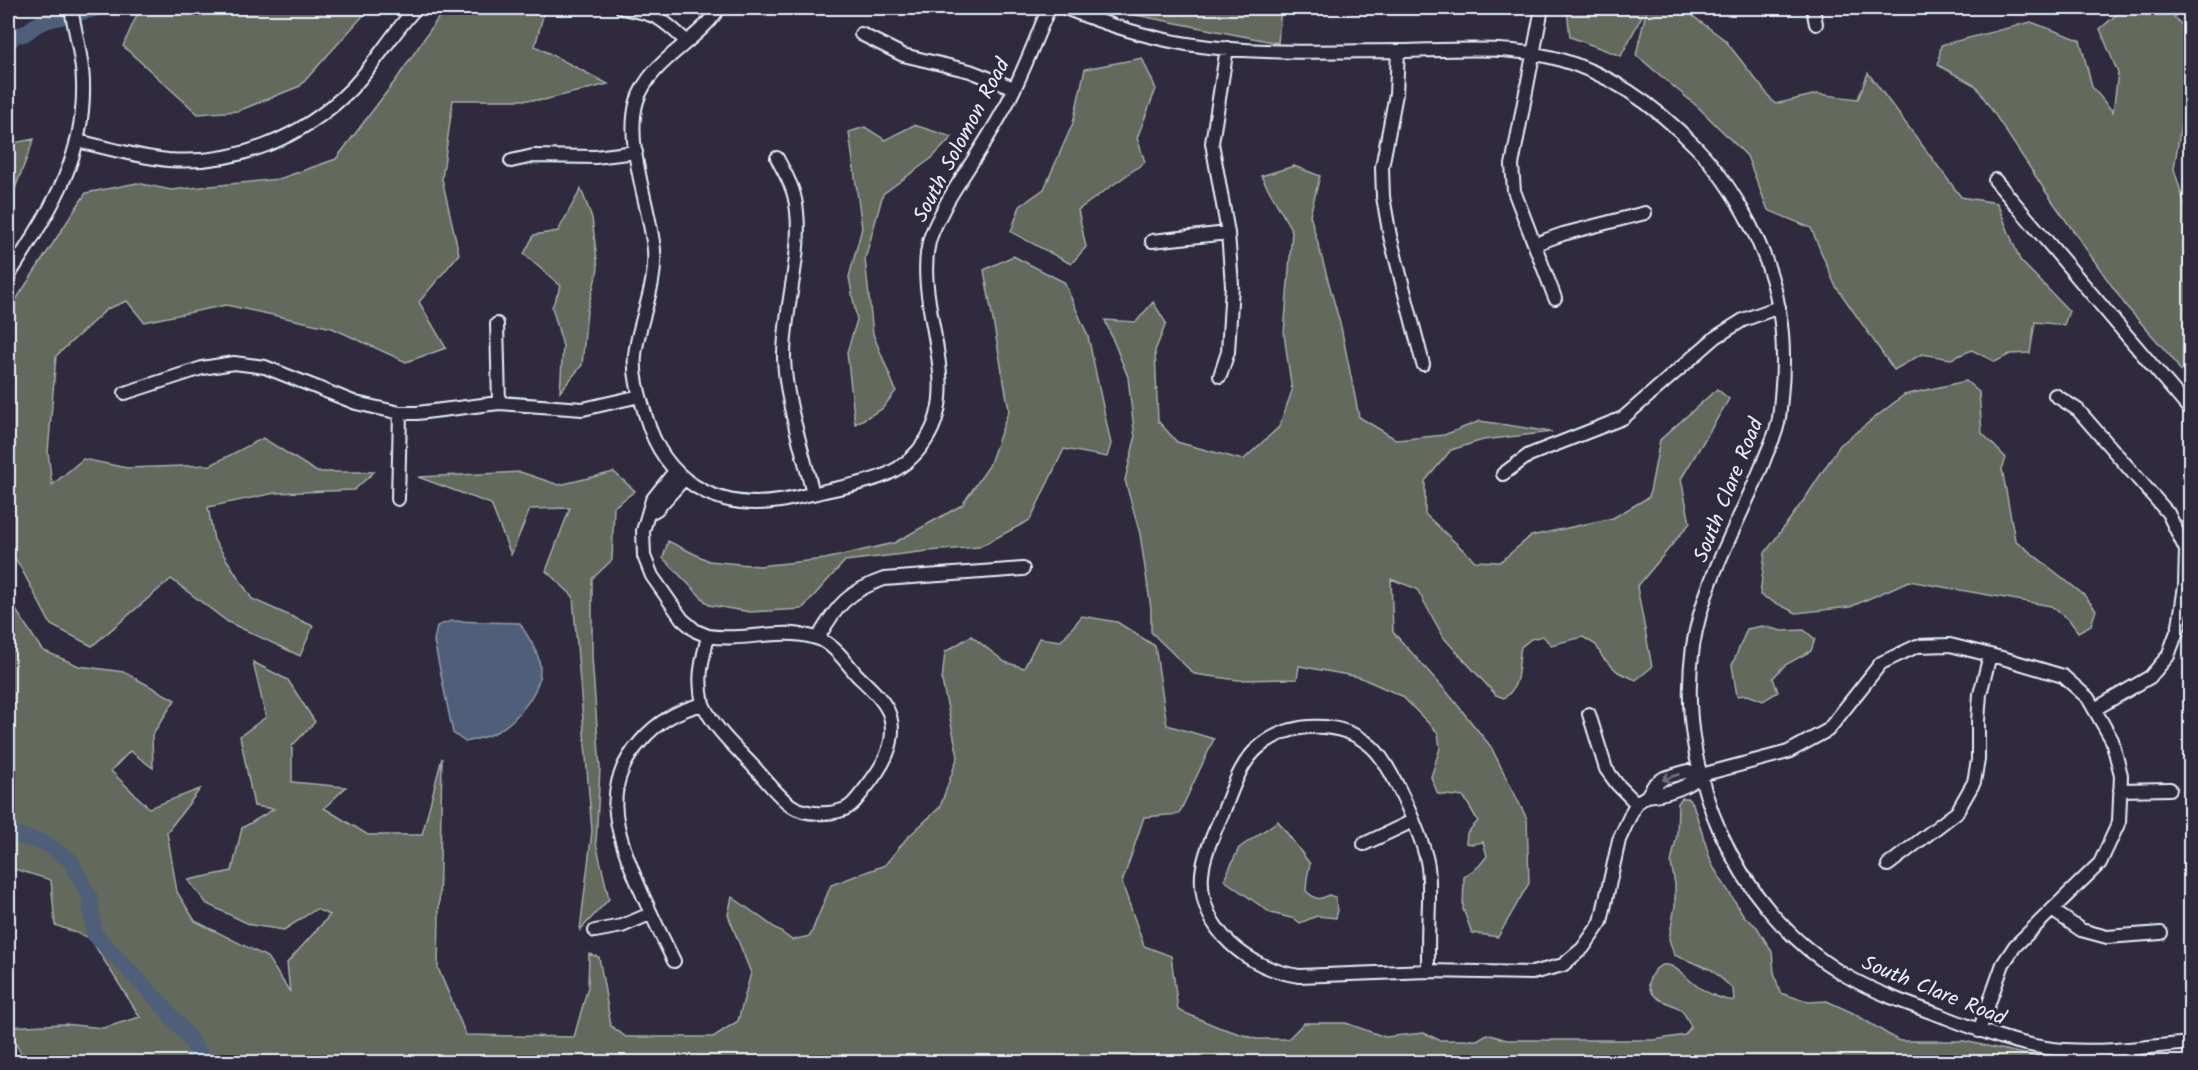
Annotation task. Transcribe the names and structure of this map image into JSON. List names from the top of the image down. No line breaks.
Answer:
{"streets":{"street":["South Solomon Road","South Clare Road"]}}
